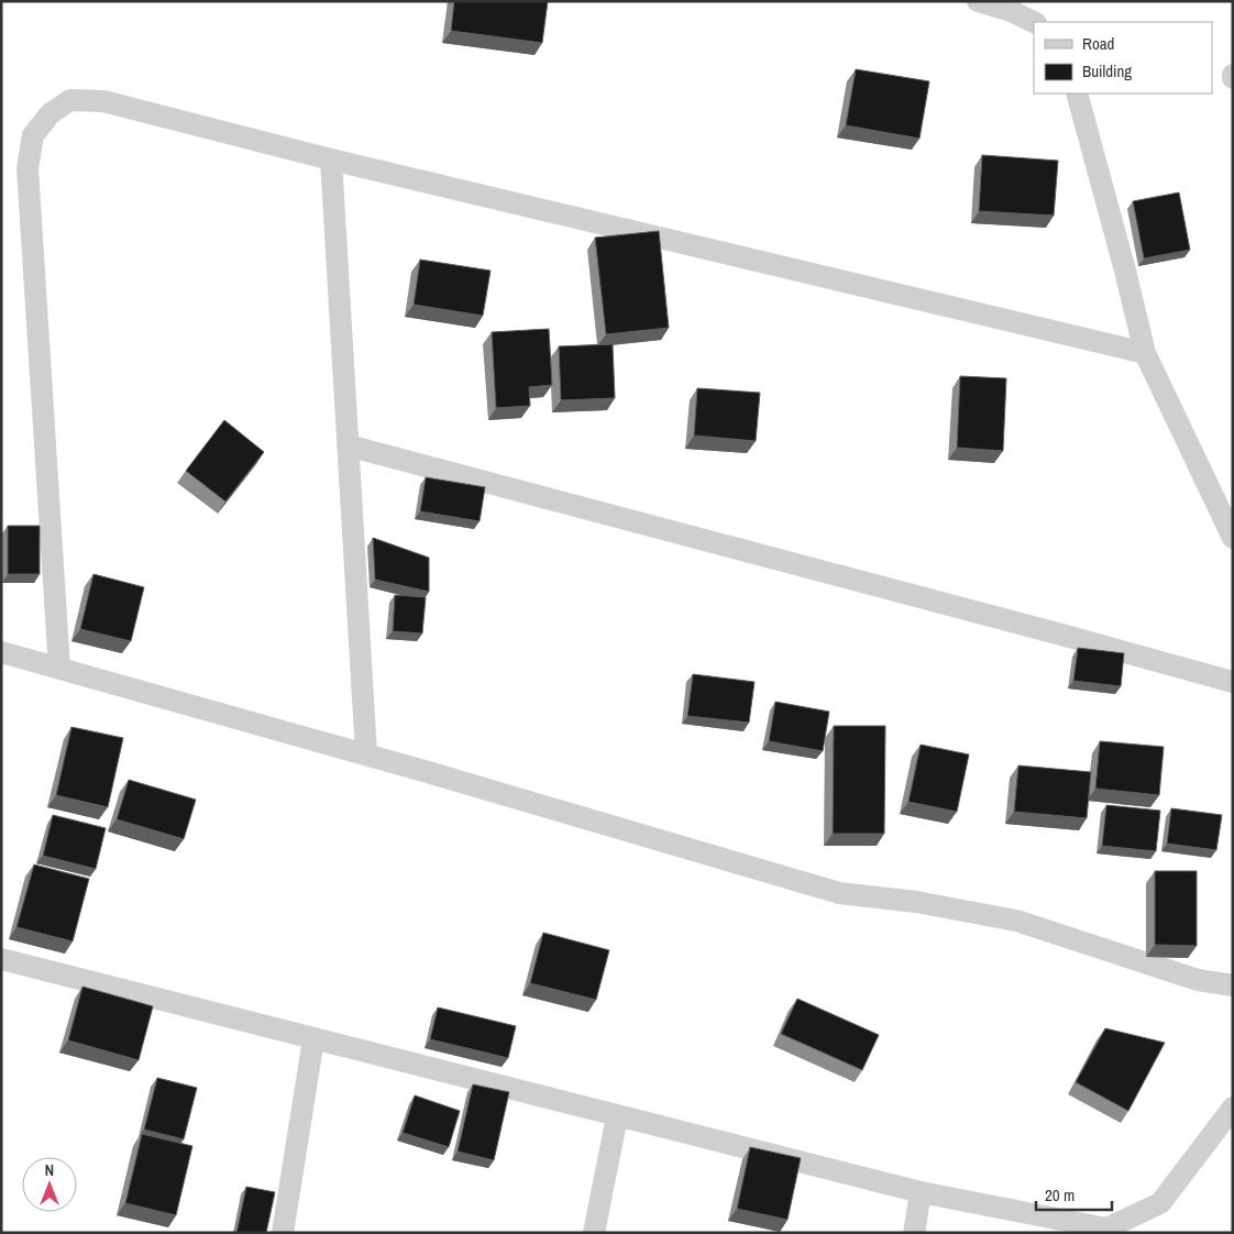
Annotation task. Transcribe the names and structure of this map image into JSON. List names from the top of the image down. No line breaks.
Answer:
{"legend":["Road","Building"],"scale_bar":"20 m","north":"top"}
